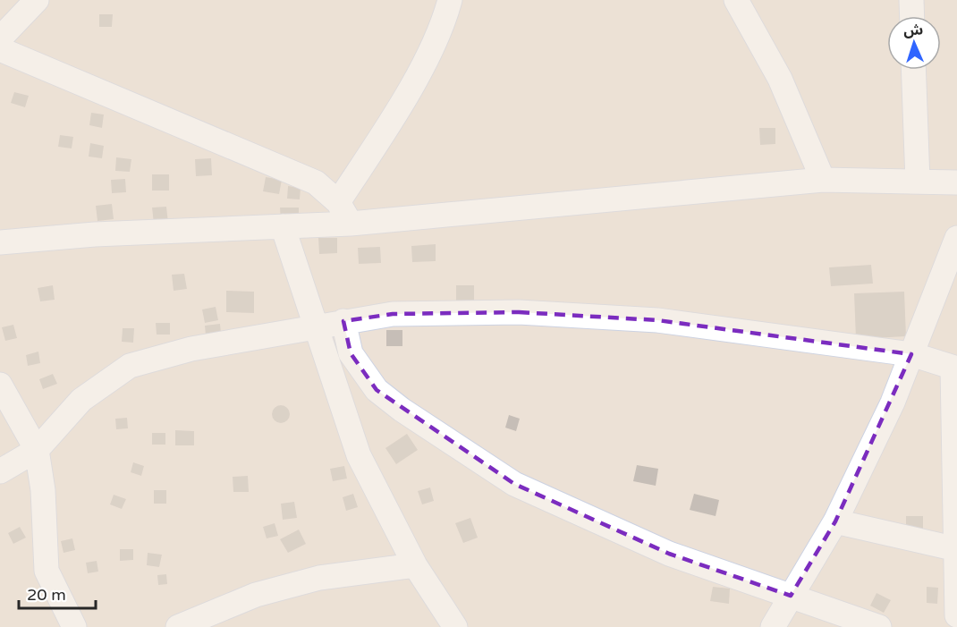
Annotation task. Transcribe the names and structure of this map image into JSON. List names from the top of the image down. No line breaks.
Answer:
{"scale_bar":"20 m","north":"top"}
